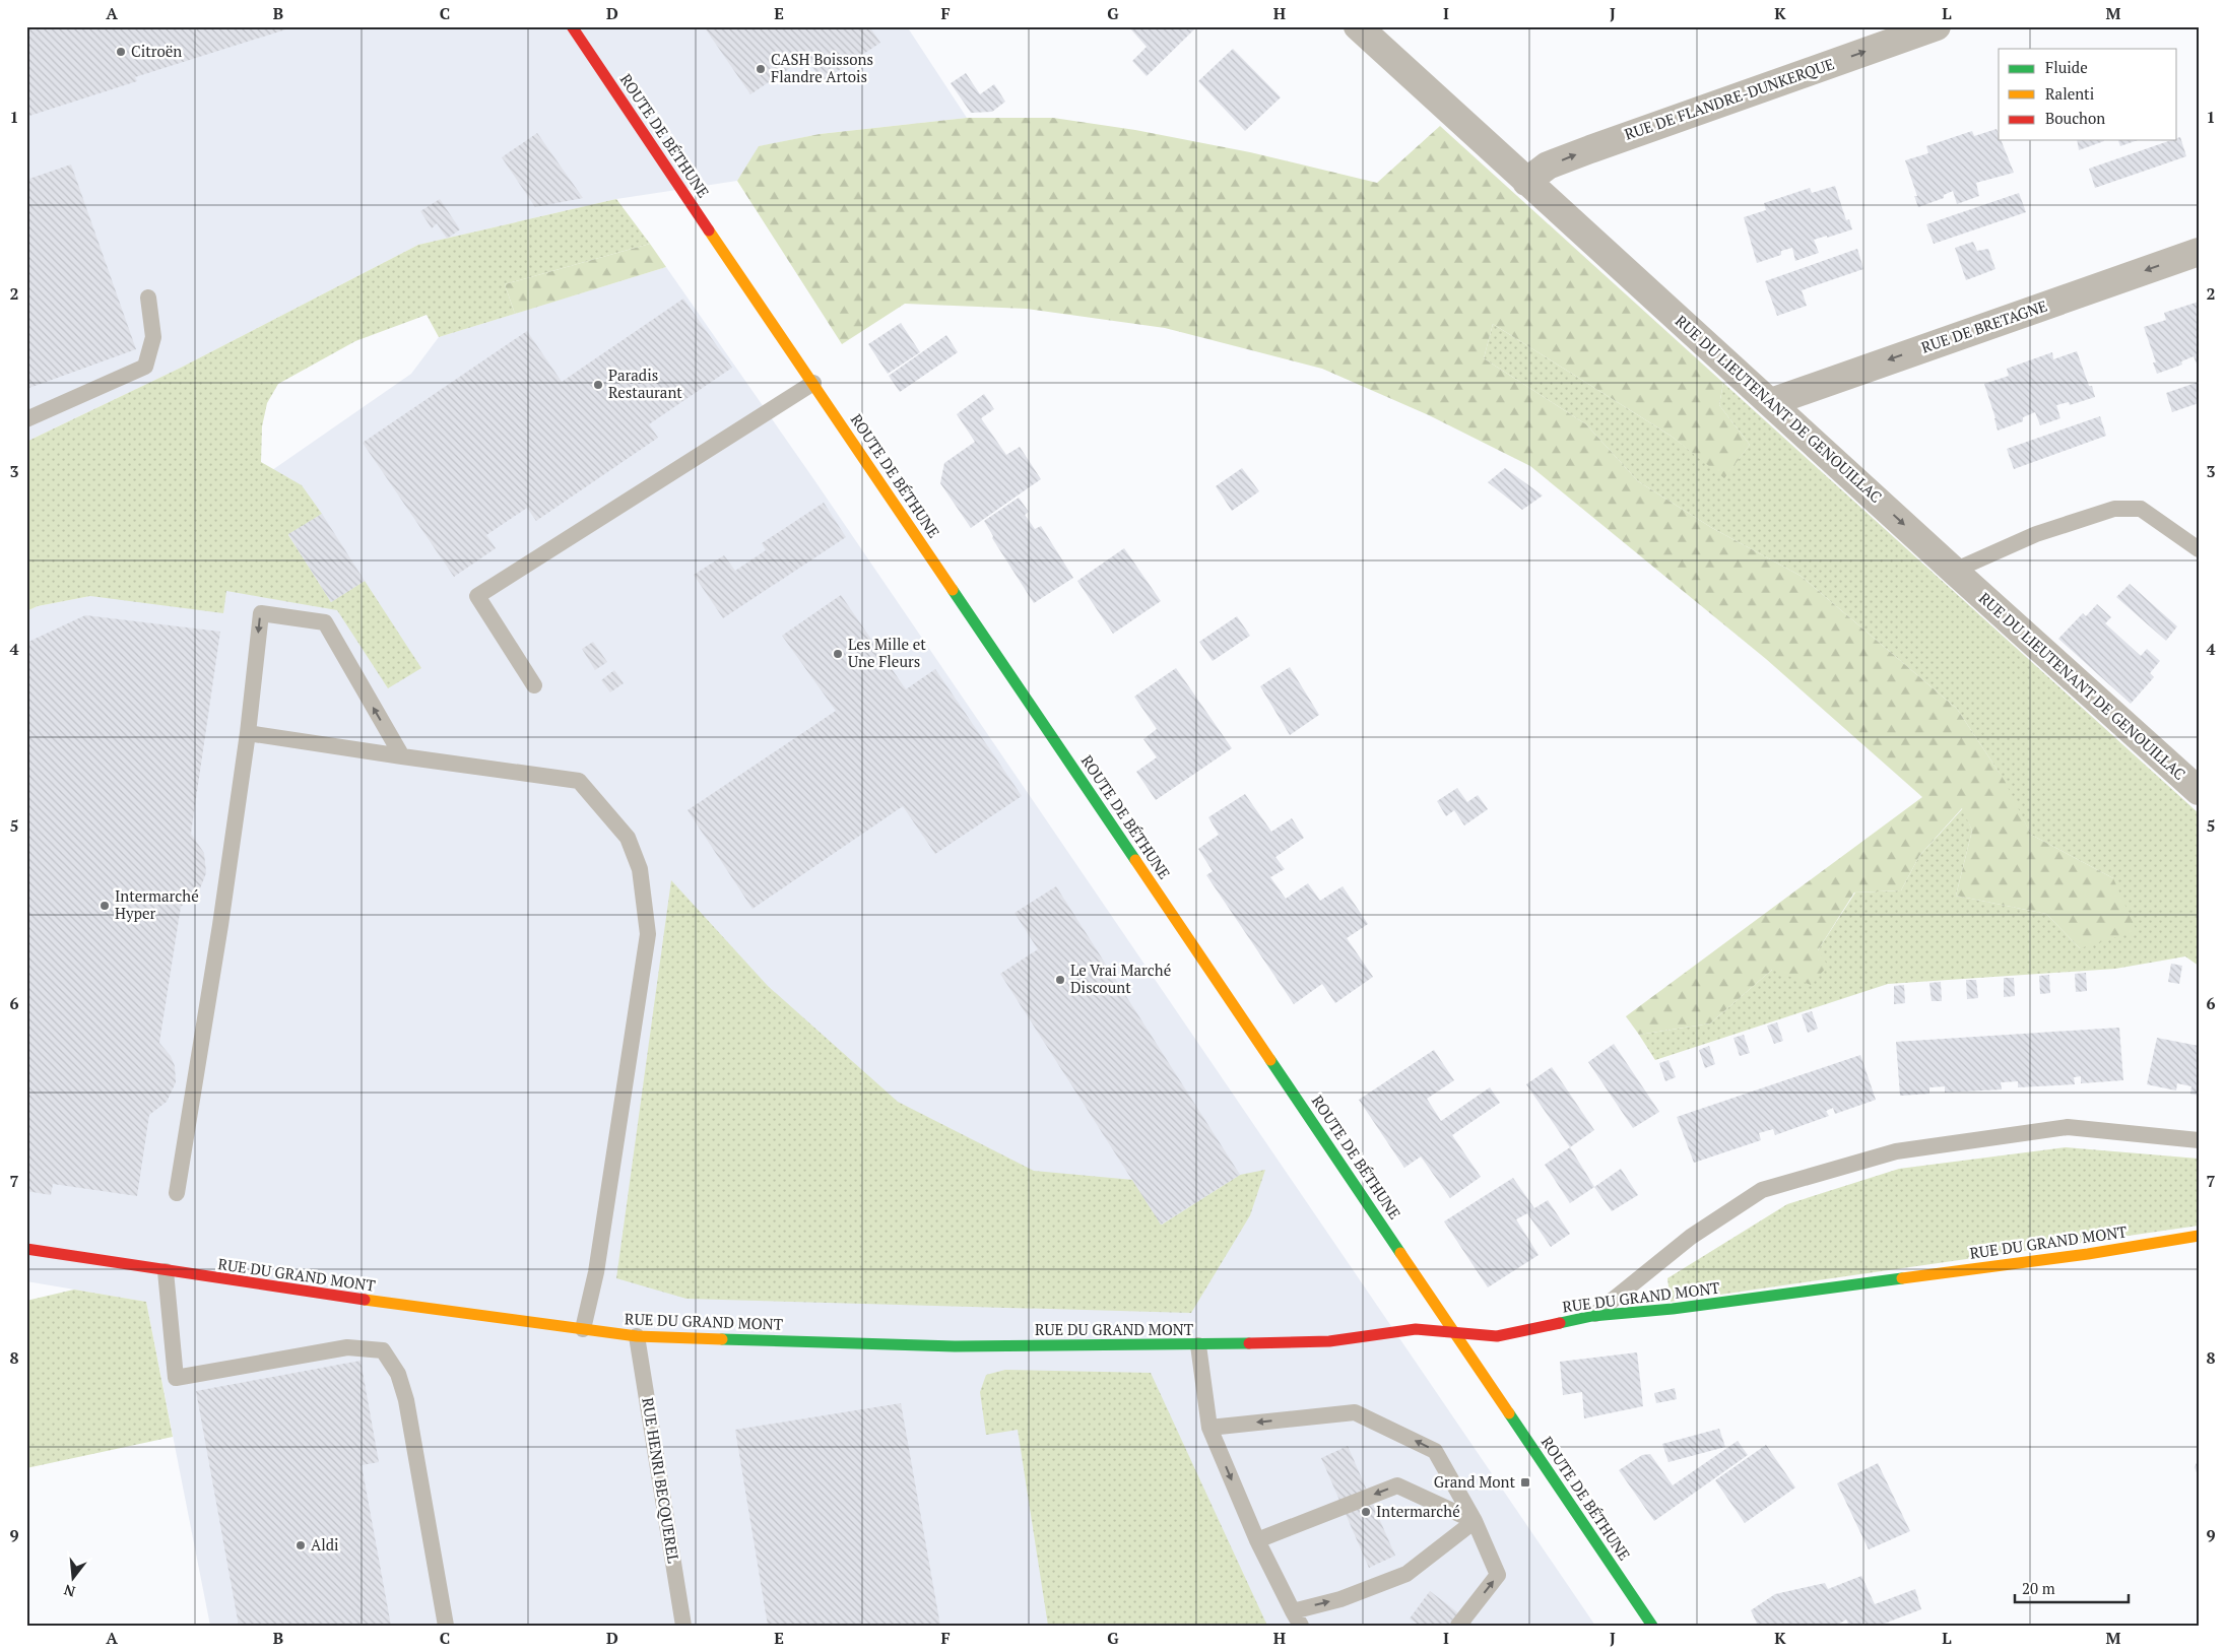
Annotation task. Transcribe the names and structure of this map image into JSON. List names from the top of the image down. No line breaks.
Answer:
{"streets":{"street":["RUE DE FLANDRE-DUNKERQUE","ROUTE DE BÉTHUNE","RUE DE BRETAGNE","RUE DU LIEUTENANT DE GENOUILLAC","RUE DU GRAND MONT"],"lane":["RUE HENRI BECQUEREL"]},"crossings":[["RUE DE FLANDRE-DUNKERQUE","RUE DU LIEUTENANT DE GENOUILLAC"],["ROUTE DE BÉTHUNE","RUE DU GRAND MONT"],["RUE DE BRETAGNE","RUE DU LIEUTENANT DE GENOUILLAC"],["RUE DU GRAND MONT","RUE HENRI BECQUEREL"]],"one_way":["RUE DE FLANDRE-DUNKERQUE","RUE DE BRETAGNE"],"places":{"other":["Citroën","CASH Boissons Flandre Artois","Paradis Restaurant","Les Mille et Une Fleurs","Intermarché Hyper","Le Vrai Marché Discount","Intermarché","Aldi"],"transit":["Grand Mont"]},"legend":["Fluide","Ralenti","Bouchon"],"scale_bar":"20 m","north":"bottom","grid":{"columns":["A","B","C","D","E","F","G","H","I","J","K","L","M"],"rows":["1","2","3","4","5","6","7","8","9"]}}
